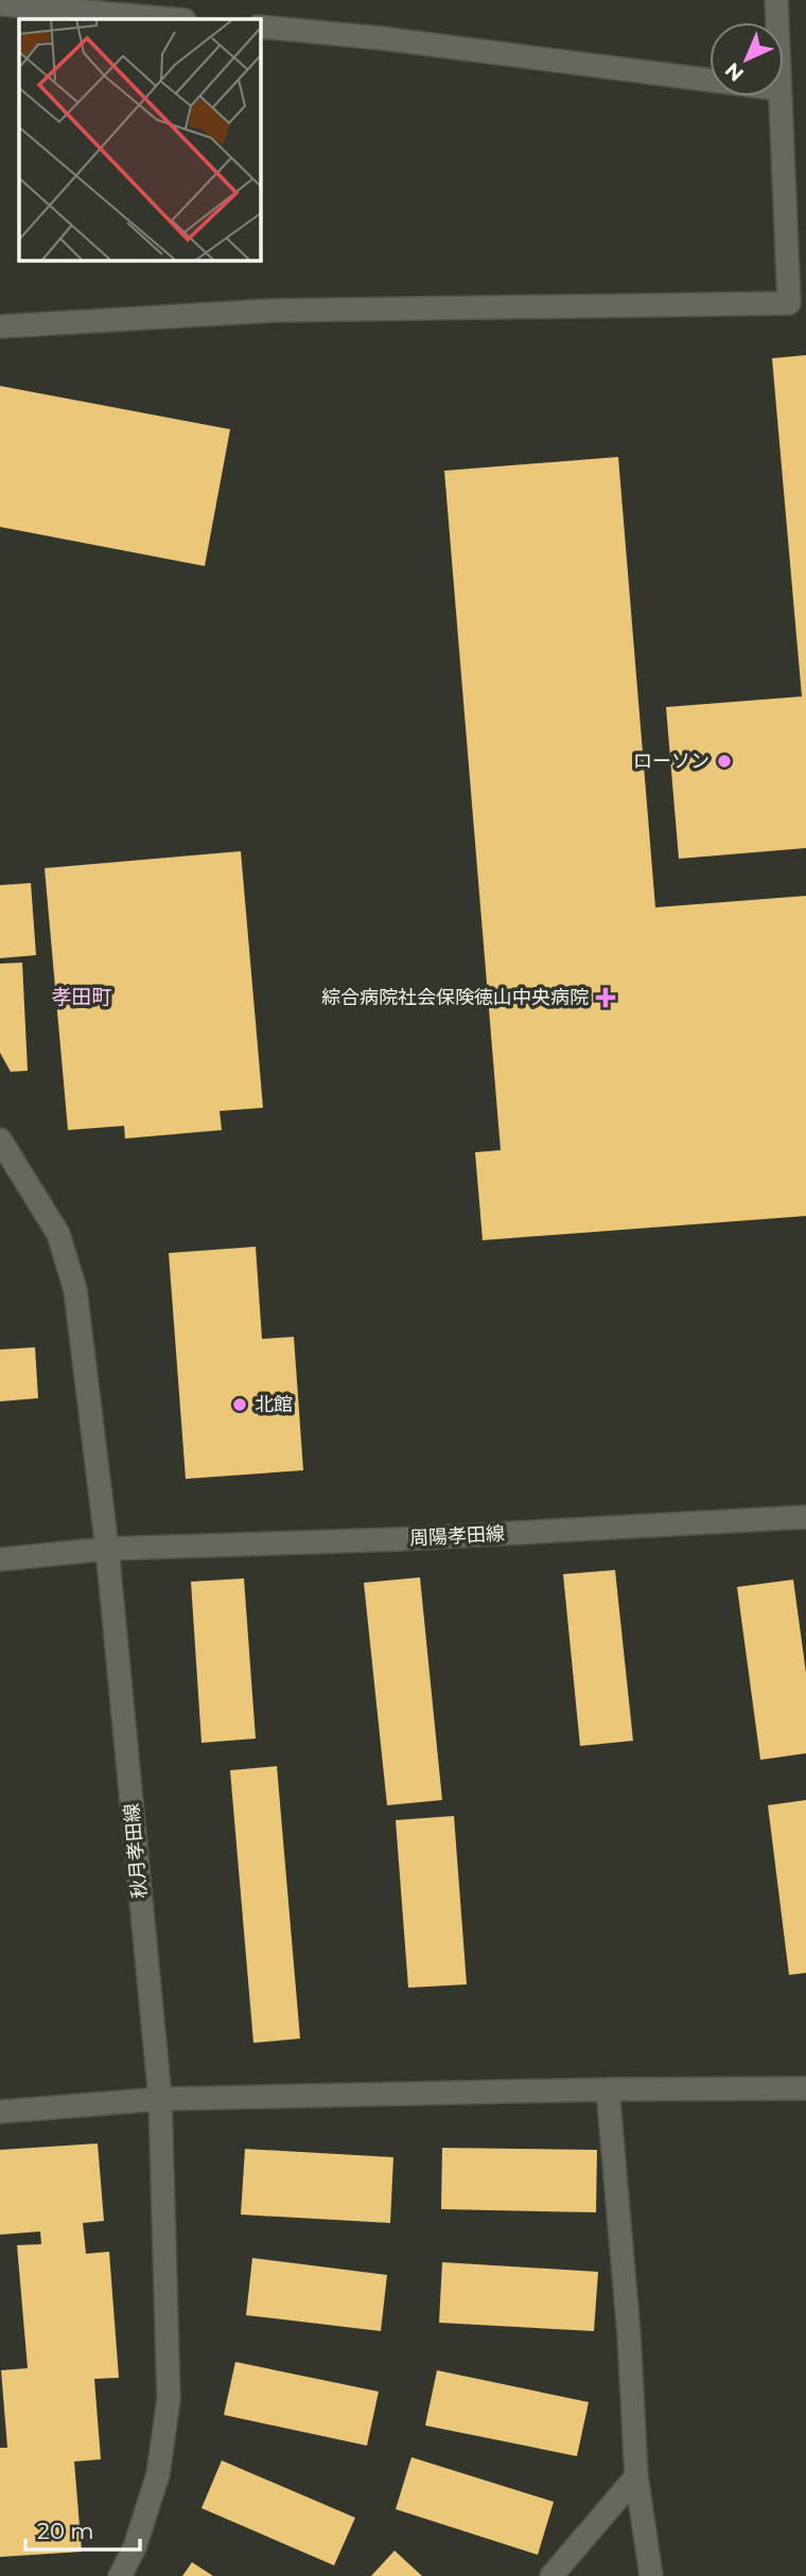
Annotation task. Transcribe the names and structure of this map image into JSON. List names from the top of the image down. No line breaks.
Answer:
{"streets":{"street":["周陽孝田線","秋月孝田線"]},"crossings":[["周陽孝田線","秋月孝田線"]],"districts":["孝田町"],"places":{"other":["ローソン","北館"],"health":["綜合病院社会保険徳山中央病院"]},"scale_bar":"20 m","north":"bottom left"}
